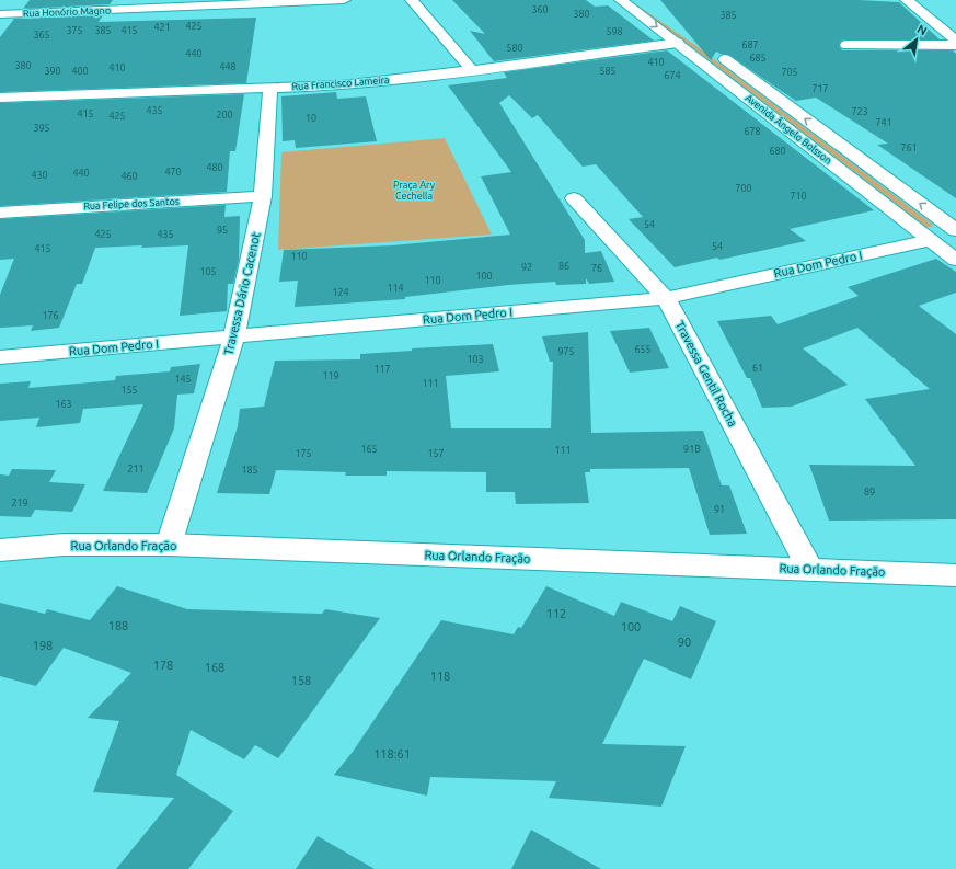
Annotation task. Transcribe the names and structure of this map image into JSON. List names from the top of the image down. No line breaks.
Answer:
{"streets":{"street":["Rua Honório Magno","Rua Francisco Lameira","Avenida Ângelo Bolsson","Rua Felipe dos Santos","Rua Dom Pedro I","Travessa Dário Cacenot","Travessa Gentil Rocha","Rua Orlando Fração"]},"crossings":[["Rua Francisco Lameira","Avenida Ângelo Bolsson"],["Rua Francisco Lameira","Travessa Dário Cacenot"],["Avenida Ângelo Bolsson","Rua Dom Pedro I"],["Rua Felipe dos Santos","Travessa Dário Cacenot"],["Rua Dom Pedro I","Travessa Dário Cacenot"],["Rua Dom Pedro I","Travessa Gentil Rocha"],["Travessa Dário Cacenot","Rua Orlando Fração"],["Travessa Gentil Rocha","Rua Orlando Fração"]],"parks":["Praça Ary Cechella"],"house_numbers":["360","380","385","425","421","375","385","415","598","365","687","580","440","685","410","380","448","410","390","400","585","705","674","717","435","723","415","200","425","10","741","395","678","761","680","480","470","440","430","460","700","710","54","95","425","435","54","415","110","86","92","76","105","100","110","114","124","176","655","975","103","61","117","119","145","111","155","163","165","91B","111","175","157","211","185","89","219","91","112","188","100","90","198","178","168","118","158","118:61"],"north":"top right"}
